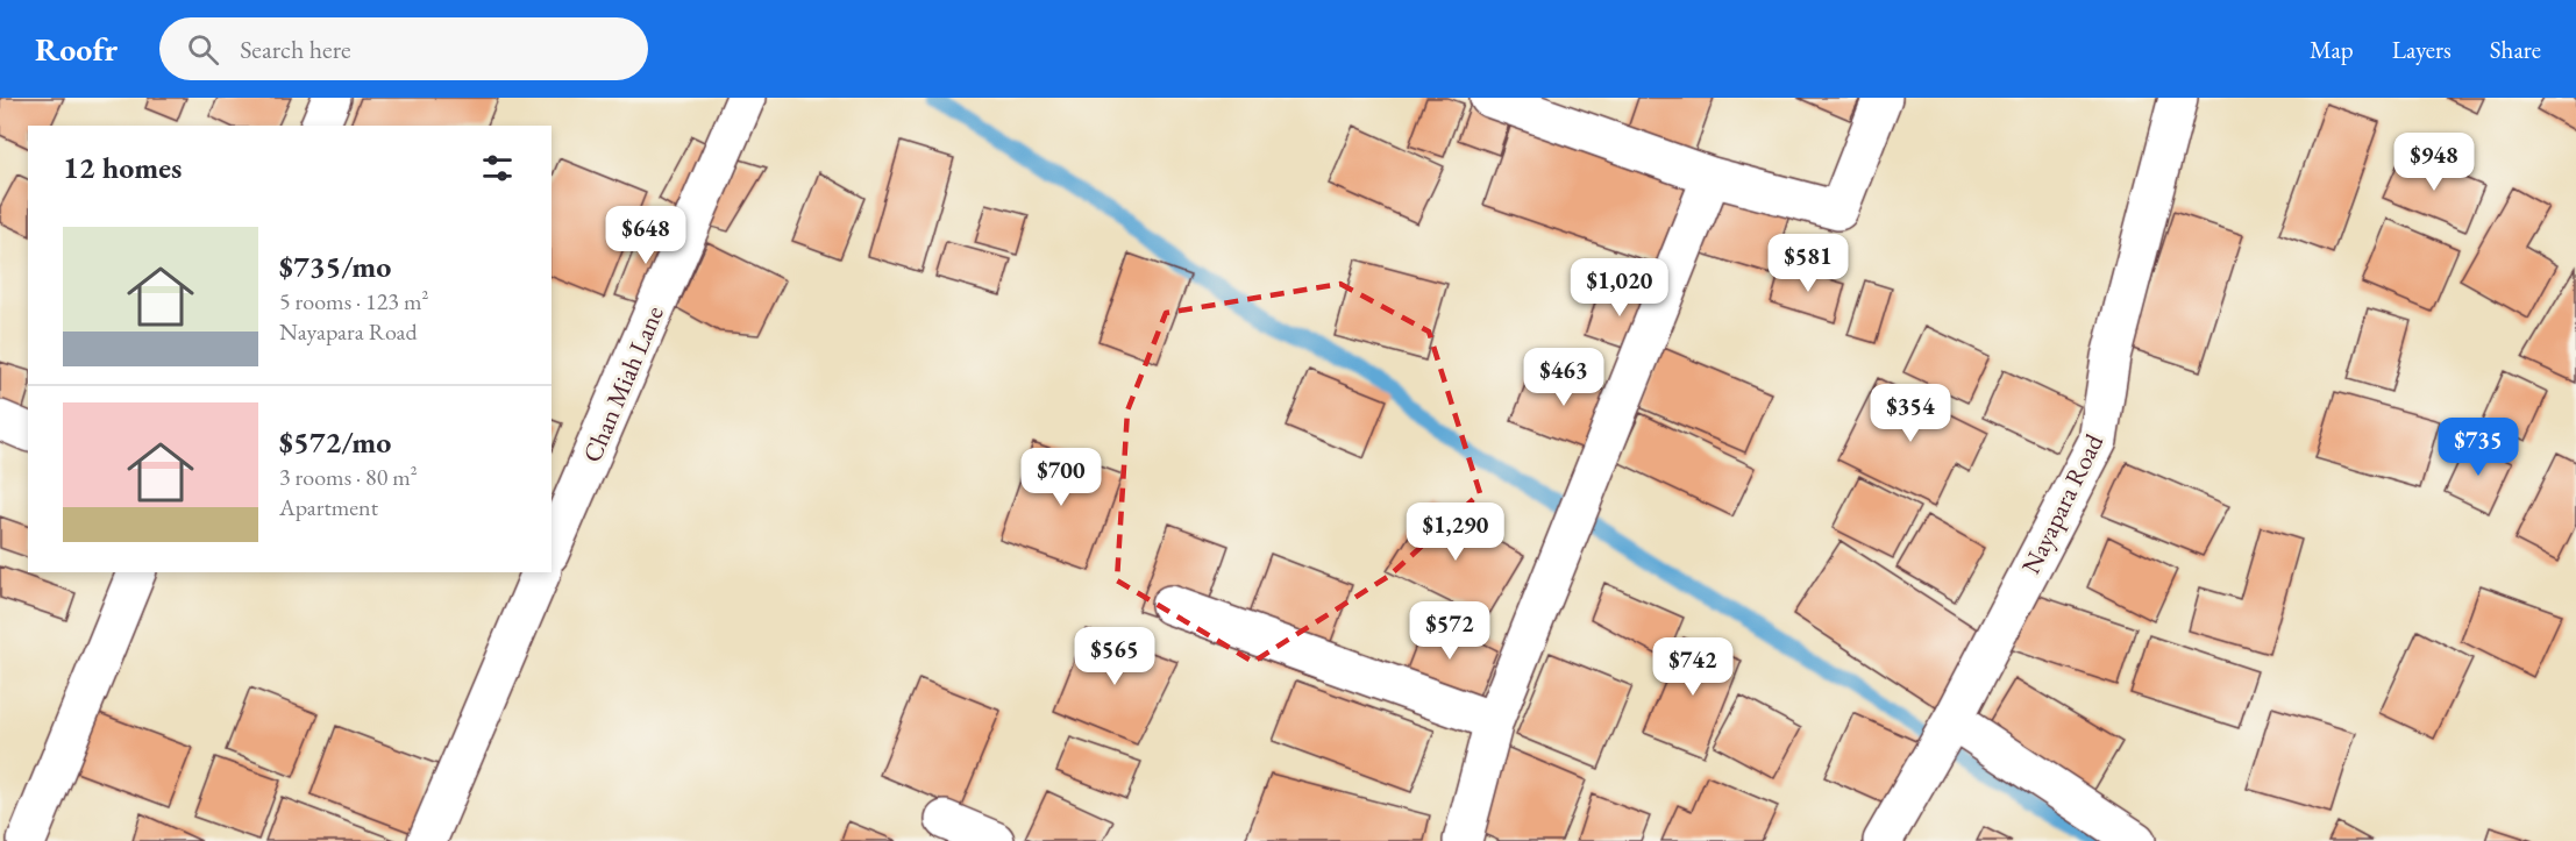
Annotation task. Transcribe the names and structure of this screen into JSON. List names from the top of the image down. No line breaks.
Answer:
{"streets":{"street":["Chan Miah Lane","Nayapara Road"]},"page":{"header":"Roofr","search":"Search here","nav":["Map","Layers","Share"],"heading":"12 homes","price":["$948","$648","$581","$1,020","$463","$354","$735","$700","$1,290","$572","$565","$742"],"list":[{"name":"$735/mo","note":"5 rooms · 123 m² · Nayapara Road"},{"name":"$572/mo","note":"3 rooms · 80 m² · Apartment"}]}}
